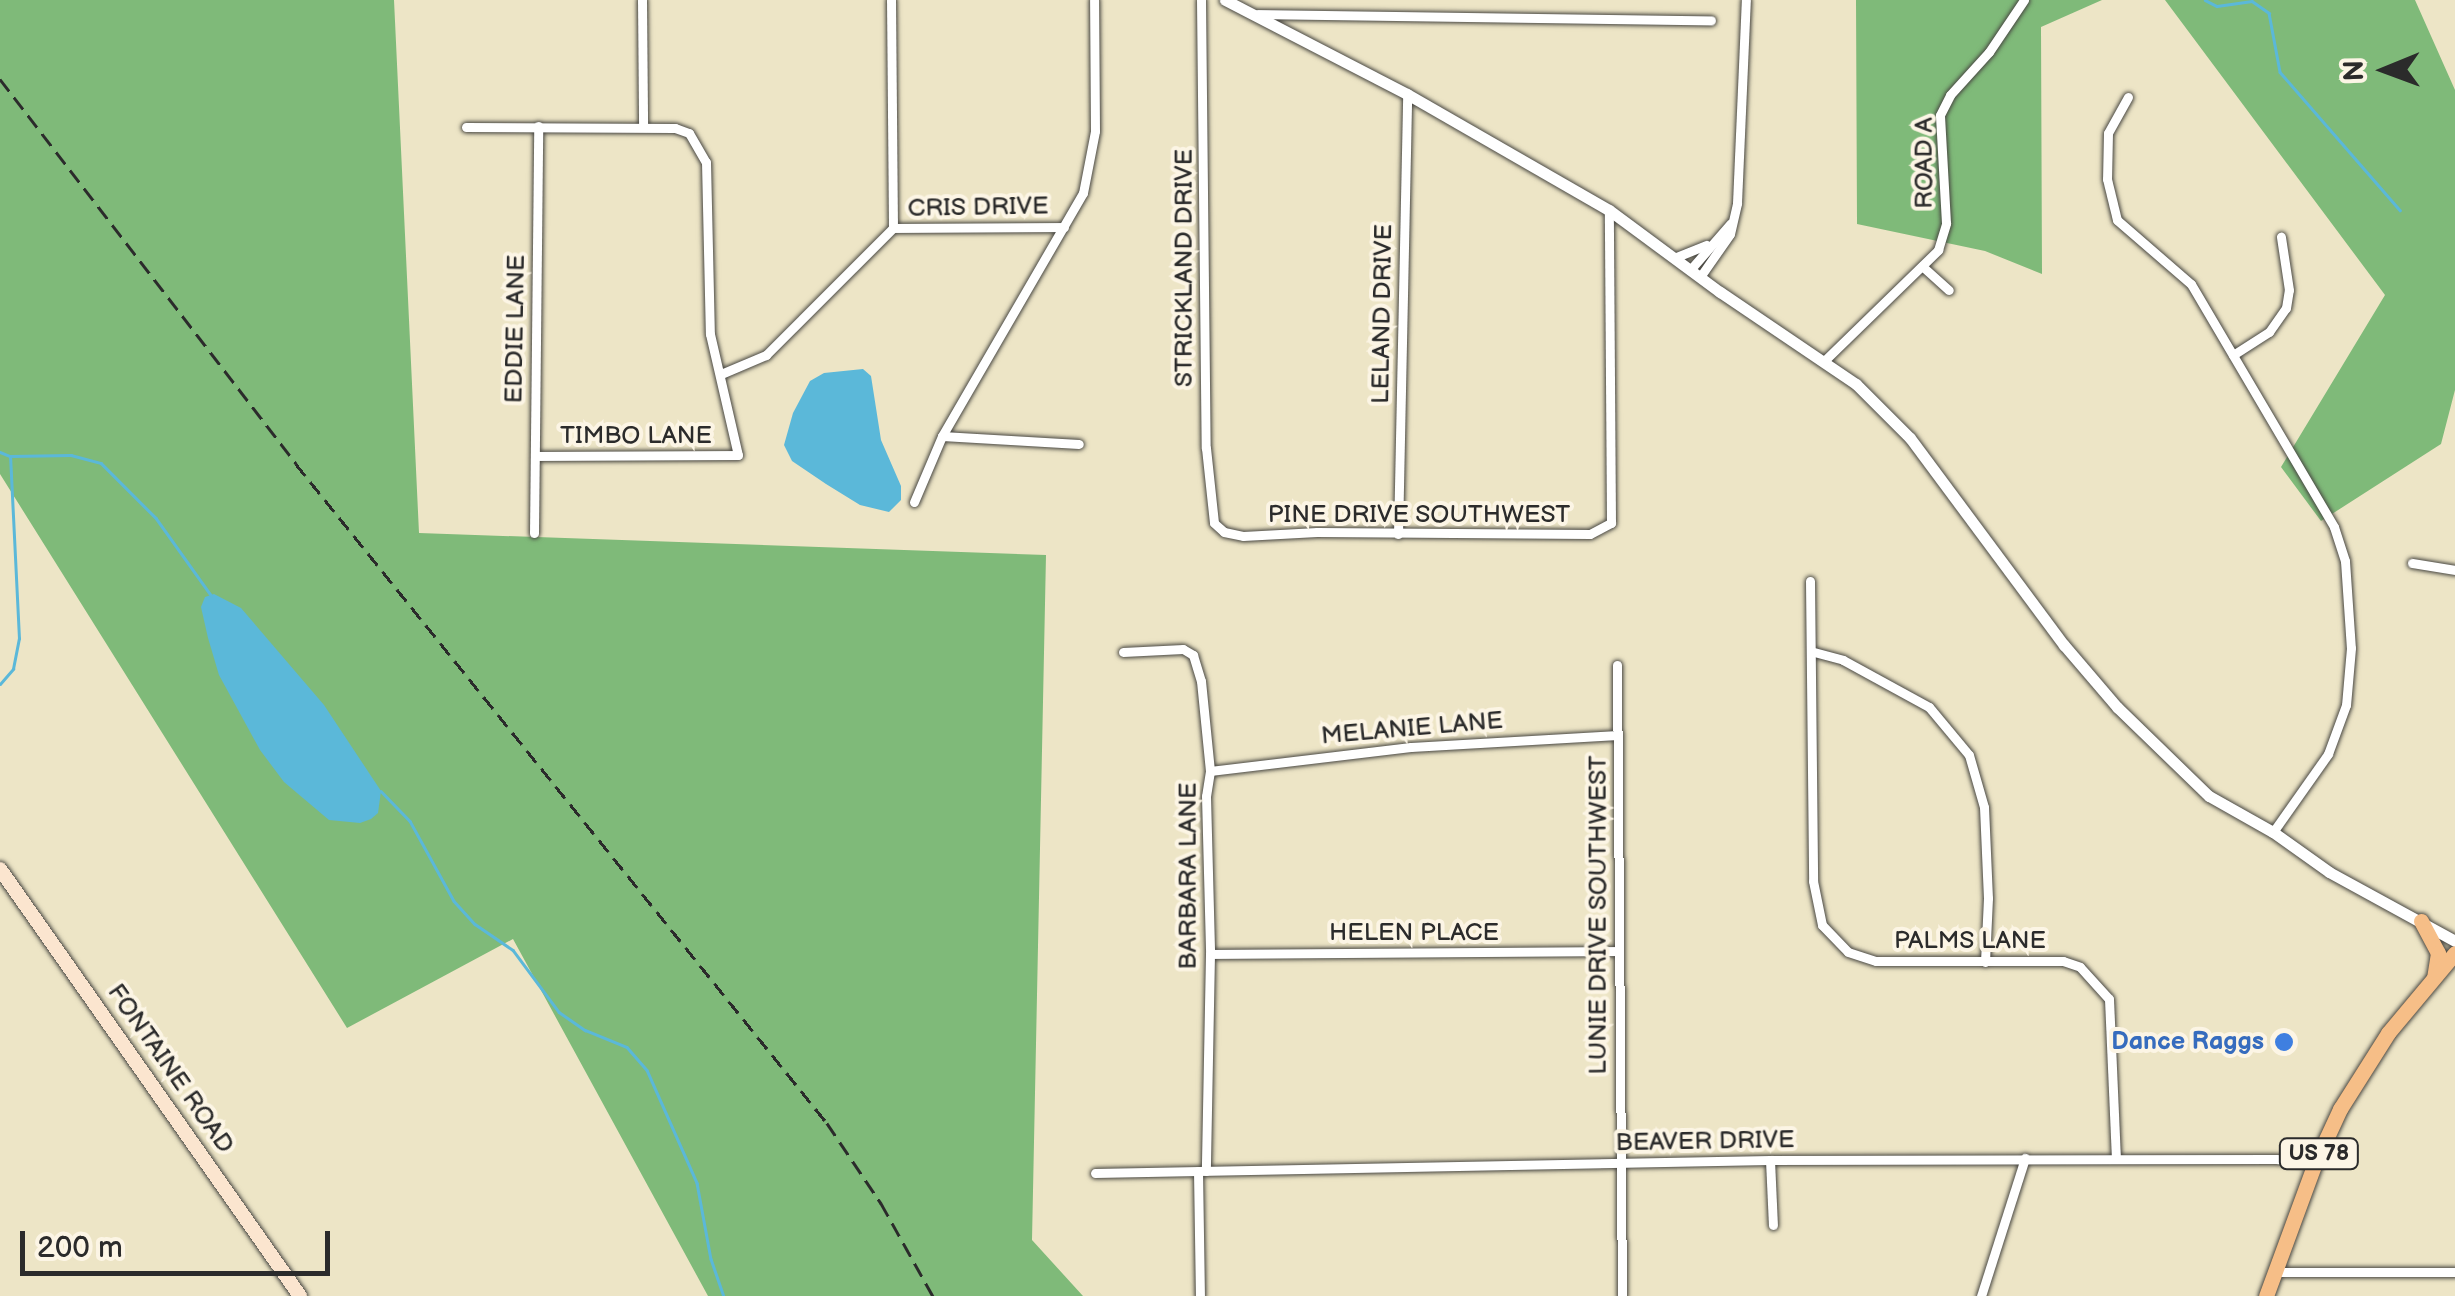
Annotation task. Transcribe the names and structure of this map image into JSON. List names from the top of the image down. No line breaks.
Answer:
{"streets":{"main road":["FONTAINE ROAD","US 78"],"street":["ROAD A","CRIS DRIVE","STRICKLAND DRIVE","LELAND DRIVE","EDDIE LANE","TIMBO LANE","PINE DRIVE SOUTHWEST","MELANIE LANE","BARBARA LANE","LUNIE DRIVE SOUTHWEST","HELEN PLACE","PALMS LANE","BEAVER DRIVE"]},"crossings":[["STRICKLAND DRIVE","PINE DRIVE SOUTHWEST"],["LELAND DRIVE","PINE DRIVE SOUTHWEST"],["EDDIE LANE","TIMBO LANE"],["MELANIE LANE","BARBARA LANE"],["MELANIE LANE","LUNIE DRIVE SOUTHWEST"],["BARBARA LANE","HELEN PLACE"],["BARBARA LANE","BEAVER DRIVE"],["LUNIE DRIVE SOUTHWEST","HELEN PLACE"],["LUNIE DRIVE SOUTHWEST","BEAVER DRIVE"],["PALMS LANE","BEAVER DRIVE"],["BEAVER DRIVE","US 78"]],"places":["Dance Raggs"],"scale_bar":"200 m","north":"left"}
